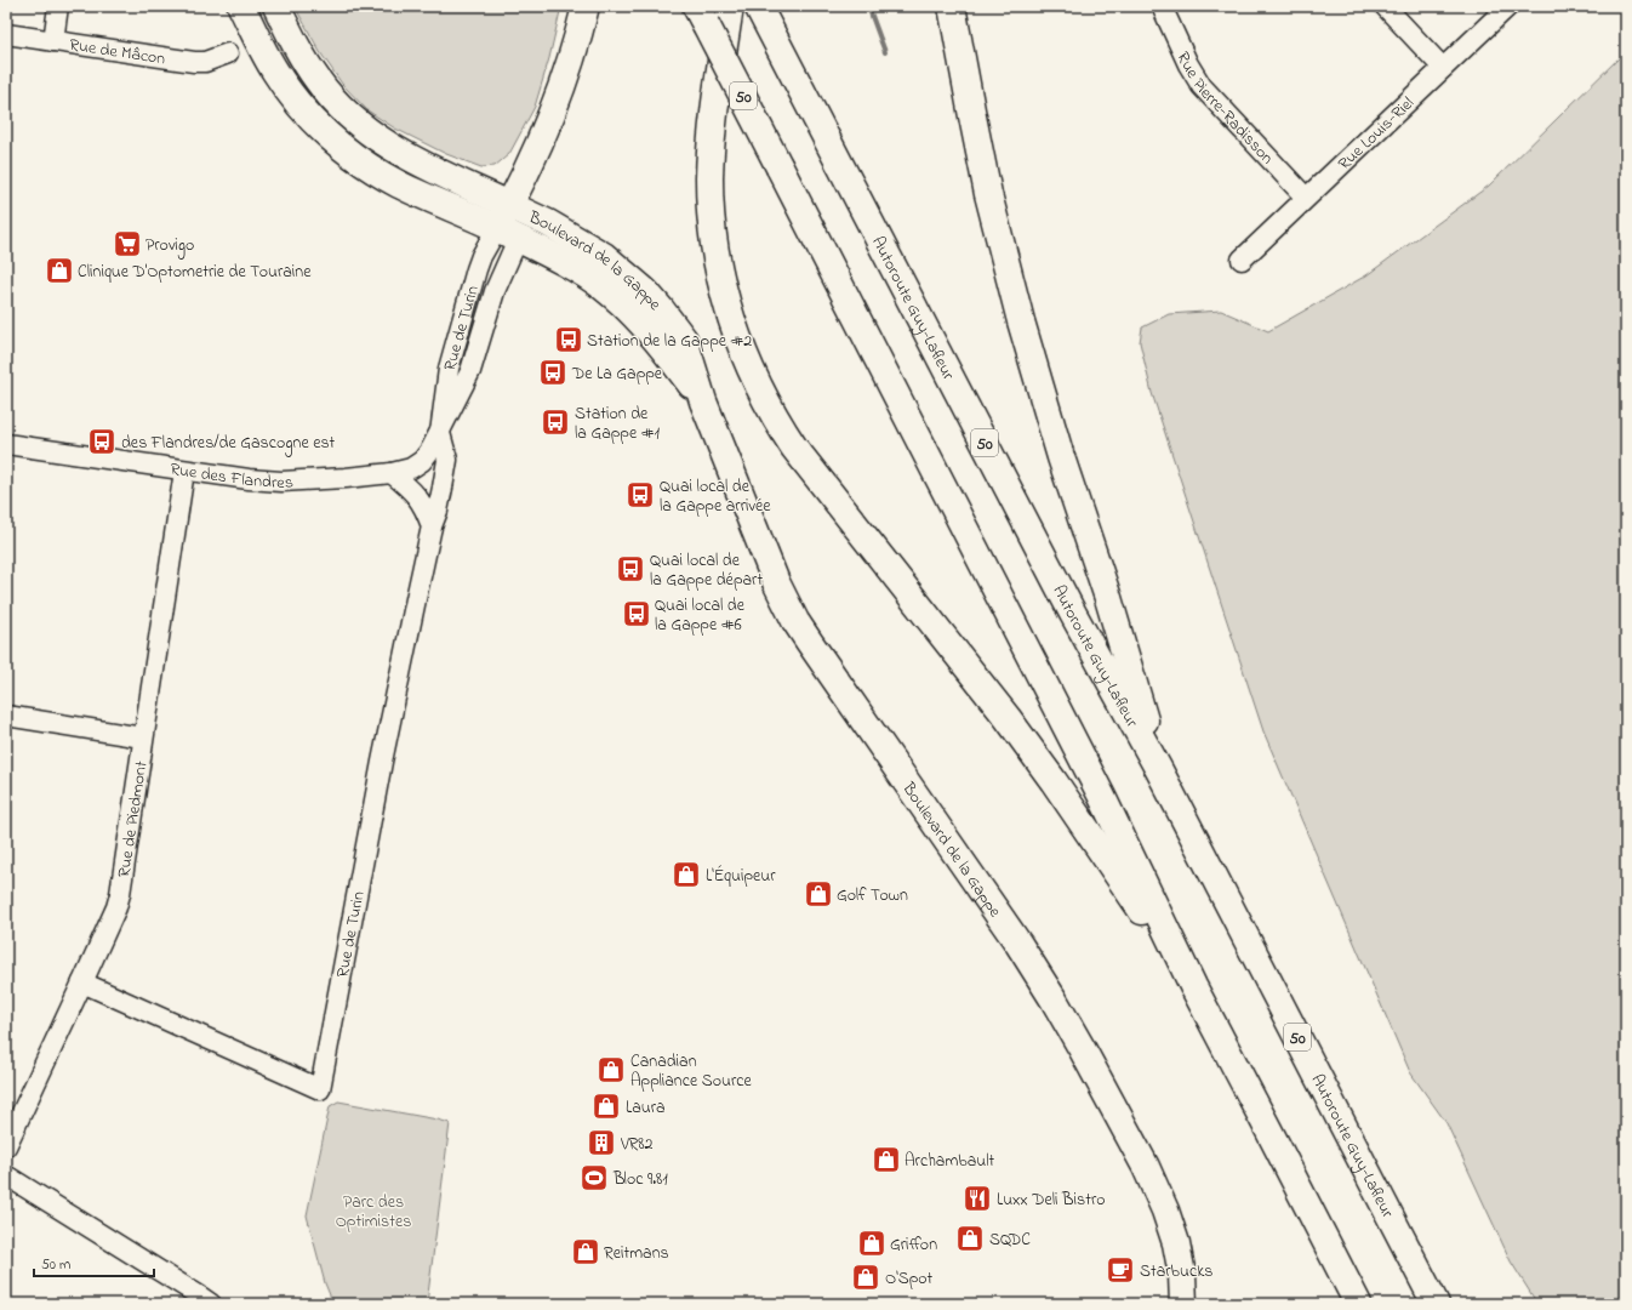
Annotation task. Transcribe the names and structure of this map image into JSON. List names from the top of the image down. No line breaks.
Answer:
{"streets":{"main road":["50","Boulevard de la Gappe","Autoroute Guy-Lafleur"],"street":["Rue de Mâcon","Rue Pierre-Radisson","Rue Louis-Riel","Rue de Turin","Rue des Flandres","Rue de Piedmont"]},"crossings":[["Rue Pierre-Radisson","Rue Louis-Riel"],["Boulevard de la Gappe","Rue de Turin"],["Rue de Turin","Rue des Flandres"],["Rue de Turin","Rue de Piedmont"],["Rue des Flandres","Rue de Piedmont"]],"parks":["Parc des Optimistes"],"places":{"supermarket":["Provigo"],"shop":["Clinique D'Optometrie de Touraine","L'Équipeur","Golf Town","Canadian Appliance Source","Laura","Archambault","SQDC","Griffon","Reitmans","O'Spot"],"bus stop":["Station de la Gappe #2","De La Gappe","Station de la Gappe #1","des Flandres/de Gascogne est","Quai local de la Gappe arrivée","Quai local de la Gappe départ","Quai local de la Gappe #6"],"building":["VR82"],"sports":["Bloc 9.81"],"restaurant":["Luxx Deli Bistro"],"cafe":["Starbucks"]},"scale_bar":"50 m"}
